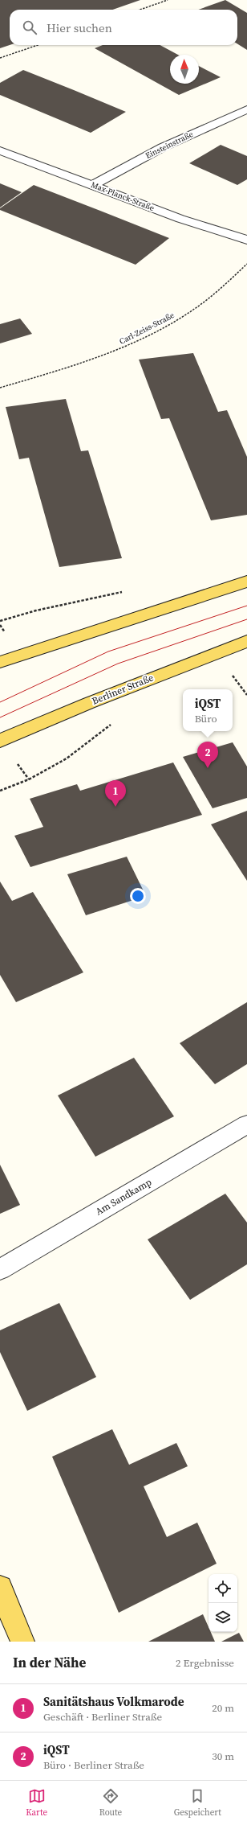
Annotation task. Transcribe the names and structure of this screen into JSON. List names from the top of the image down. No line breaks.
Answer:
{"streets":{"main road":["Berliner Straße"],"street":["Einsteinstraße","Max-Planck-Straße","Am Sandkamp"],"path":["Carl-Zeiss-Straße"]},"crossings":[["Einsteinstraße","Max-Planck-Straße"]],"north":"top","page":{"search":"Hier suchen","popup":["iQST","Büro"],"pins":["2","1"],"heading":["In der Nähe","2 Ergebnisse"],"list":[{"mark":"1","name":"Sanitätshaus Volkmarode","note":"Geschäft · Berliner Straße","value":"20 m"},{"mark":"2","name":"iQST","note":"Büro · Berliner Straße","value":"30 m"}],"nav":["Karte","Route","Gespeichert"]}}
